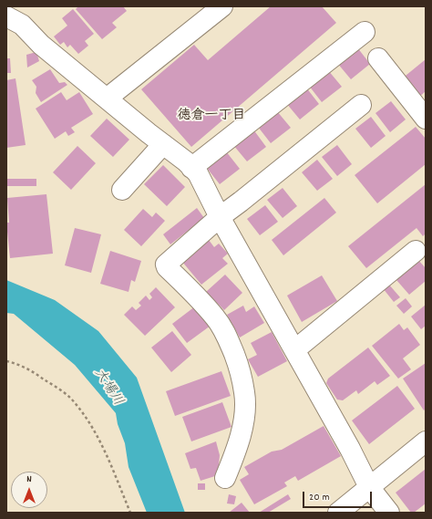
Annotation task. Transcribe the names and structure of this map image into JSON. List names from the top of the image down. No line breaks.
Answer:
{"districts":["徳倉一丁目"],"water":["大場川"],"scale_bar":"20 m","north":"top"}
